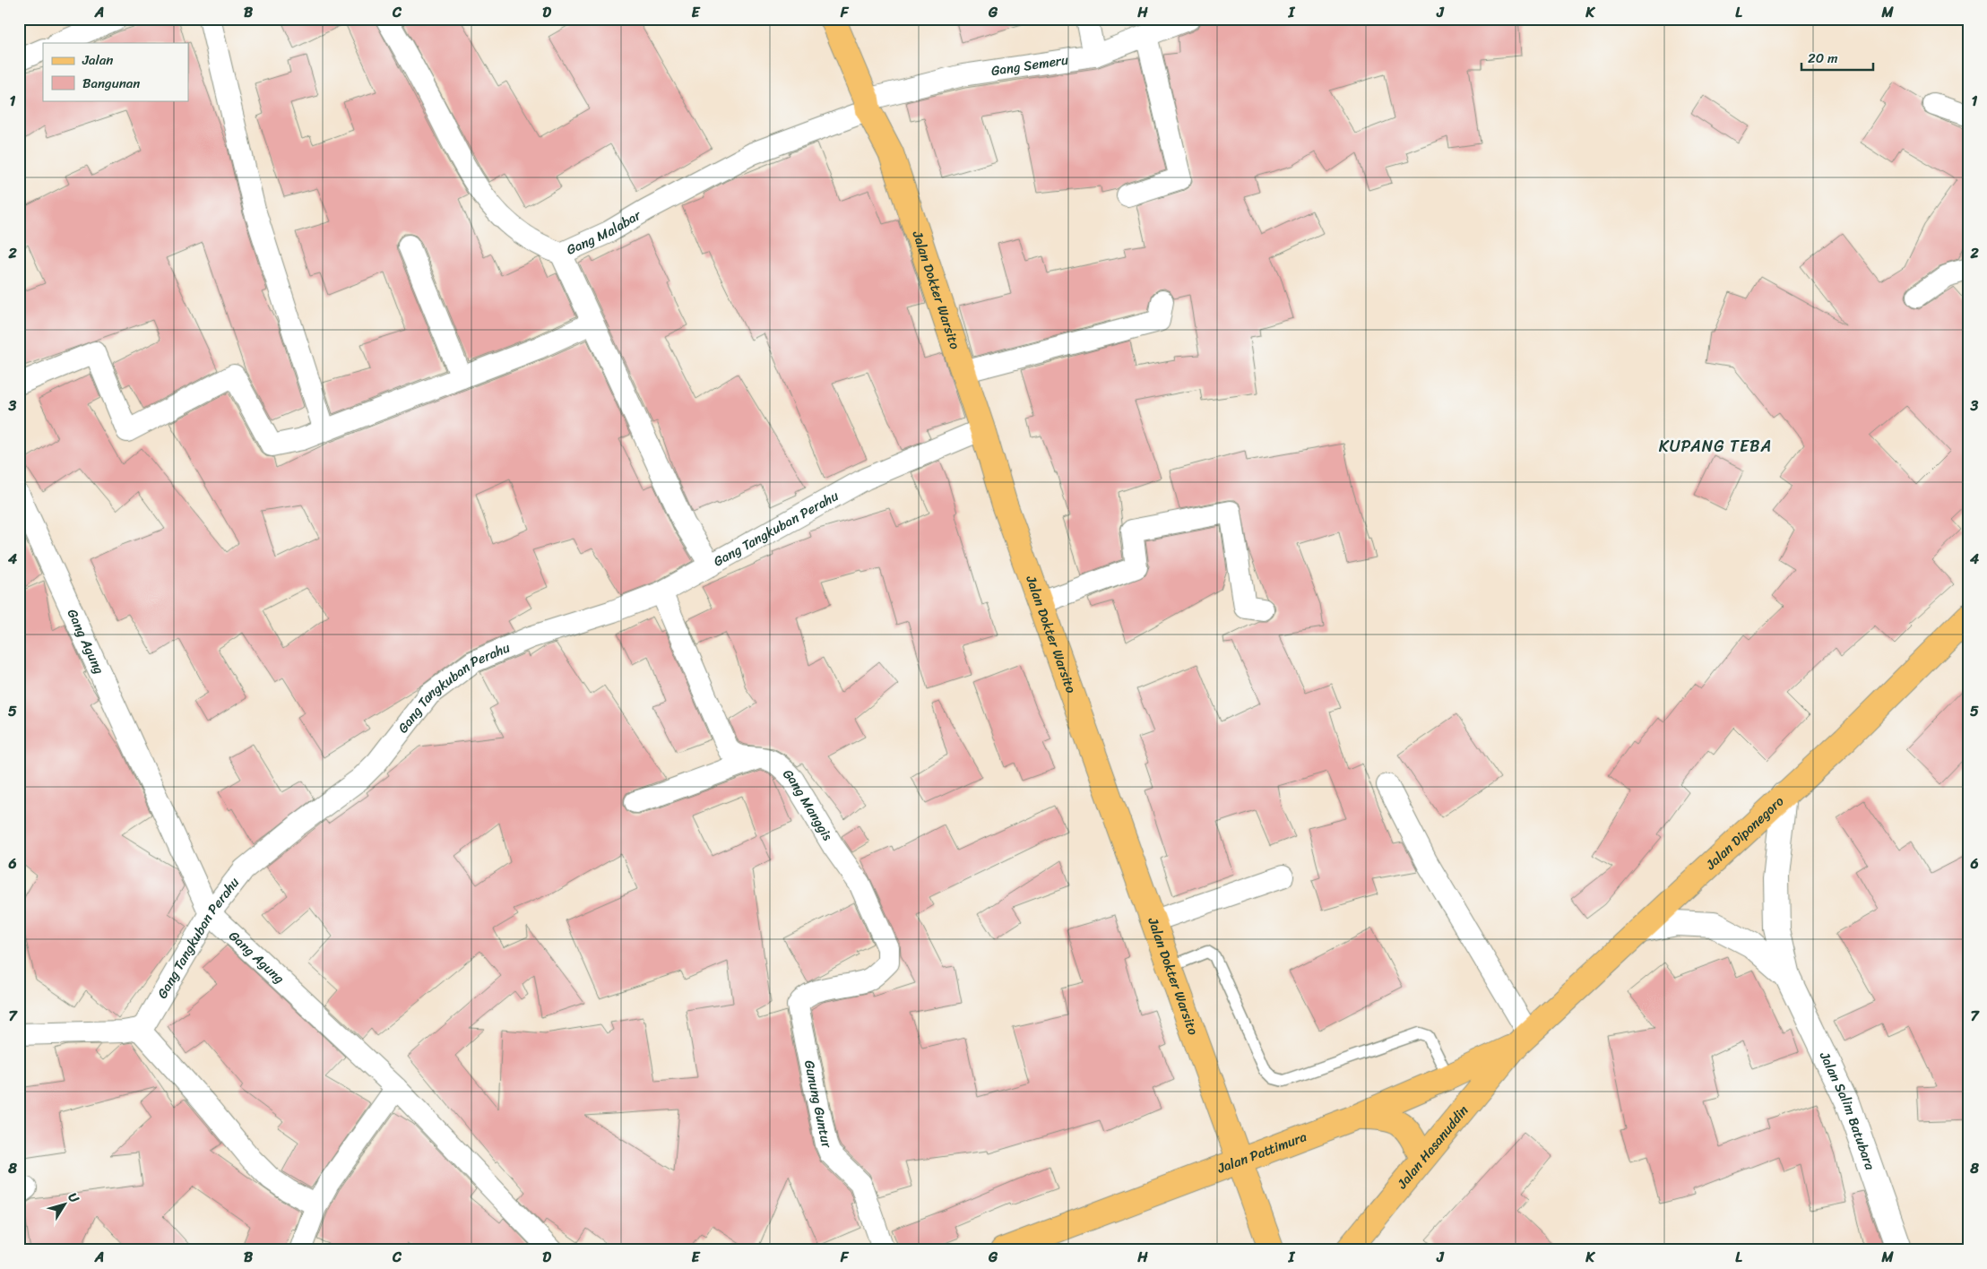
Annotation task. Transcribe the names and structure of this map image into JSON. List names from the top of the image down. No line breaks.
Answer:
{"streets":{"main road":["Jalan Dokter Warsito","Jalan Diponegoro","Jalan Hasanuddin","Jalan Pattimura"],"street":["Gang Semeru","Gang Malabar","Gang Tangkuban Perahu","Gang Agung","Gang Manggis","Gunung Guntur","Jalan Salim Batubara"]},"crossings":[["Gang Semeru","Gang Malabar"],["Gang Semeru","Jalan Dokter Warsito"],["Gang Malabar","Jalan Dokter Warsito"],["Jalan Dokter Warsito","Gang Tangkuban Perahu"],["Jalan Dokter Warsito","Jalan Pattimura"],["Gang Tangkuban Perahu","Gang Agung"],["Gang Tangkuban Perahu","Gang Manggis"],["Gang Manggis","Gunung Guntur"],["Jalan Diponegoro","Jalan Hasanuddin"],["Jalan Diponegoro","Jalan Pattimura"],["Jalan Hasanuddin","Jalan Pattimura"]],"districts":["KUPANG TEBA"],"legend":["Jalan","Bangunan"],"scale_bar":"20 m","north":"top right","grid":{"columns":["A","B","C","D","E","F","G","H","I","J","K","L","M"],"rows":["1","2","3","4","5","6","7","8"]}}
